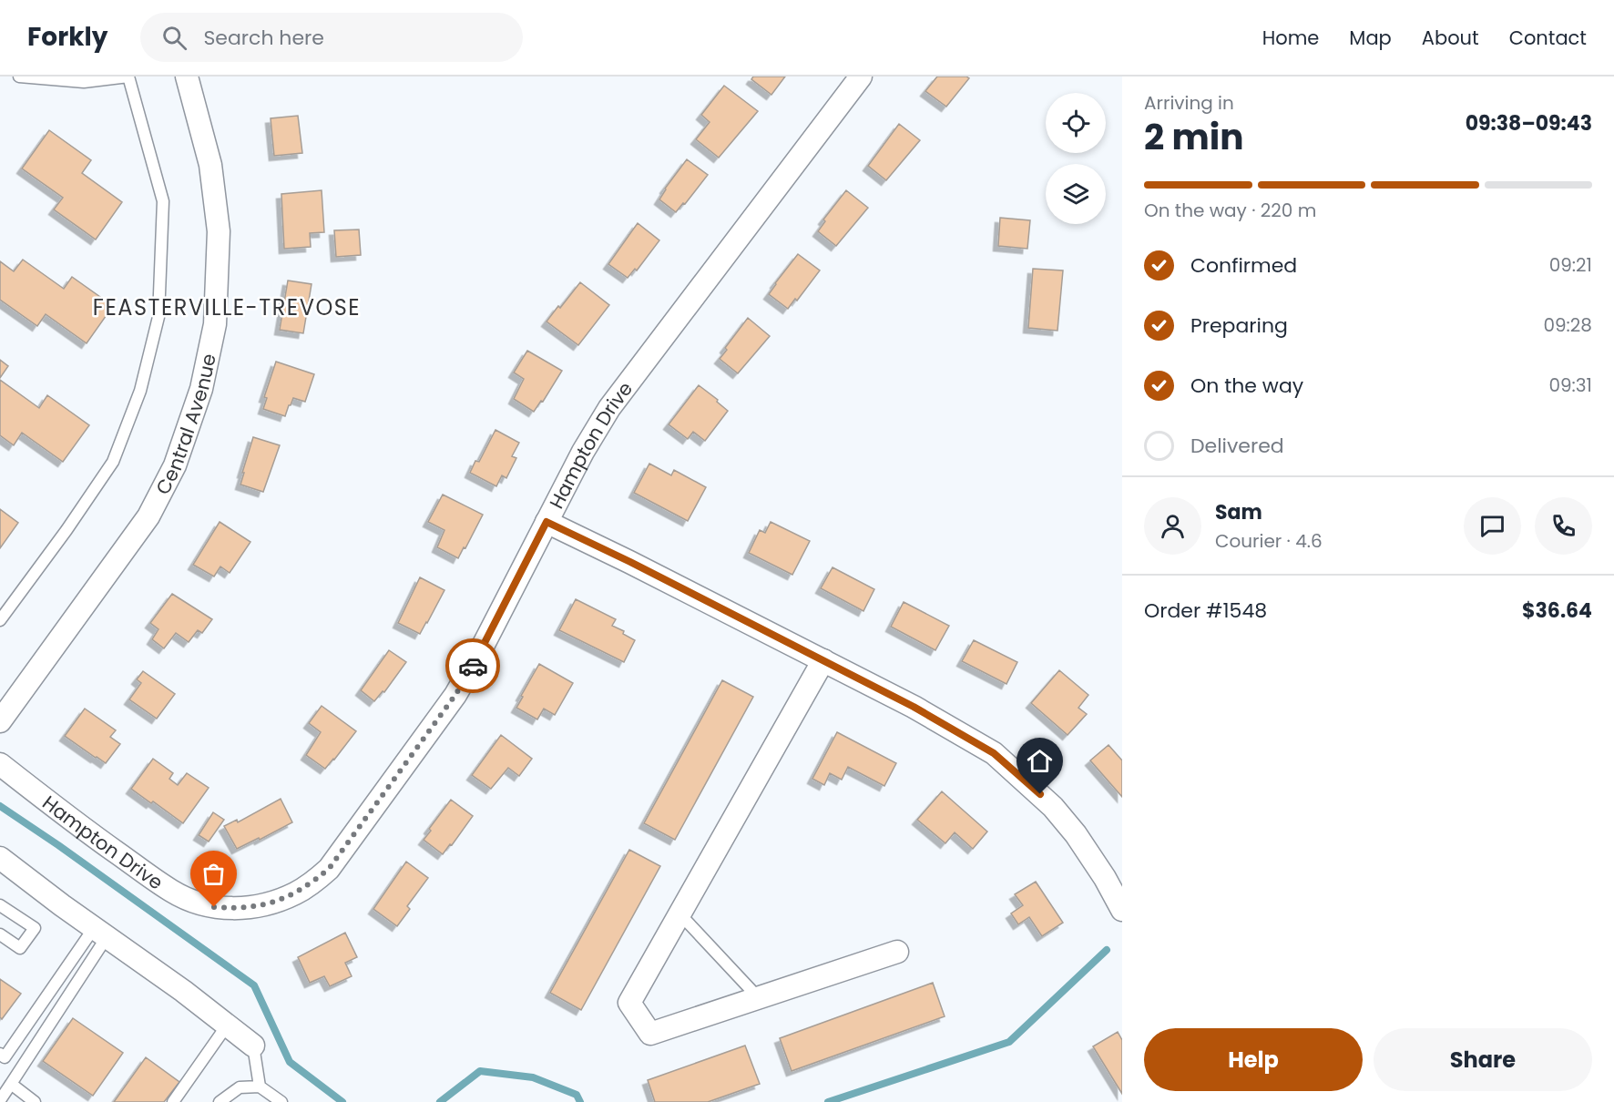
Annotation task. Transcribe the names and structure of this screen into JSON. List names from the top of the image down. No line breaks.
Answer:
{"streets":{"street":["Central Avenue","Hampton Drive"]},"districts":["FEASTERVILLE-TREVOSE"],"page":{"header":"Forkly","search":"Search here","nav":["Home","Map","About","Contact"],"heading":["2 min","Arriving in","09:38–09:43"],"panel":["Sam","Courier · 4.6","Order #1548","$36.64"],"bar":"On the way · 220 m","list":[["Confirmed","09:21"],["Preparing","09:28"],["On the way","09:31"],"Delivered"],"buttons":["Help","Share"]}}
